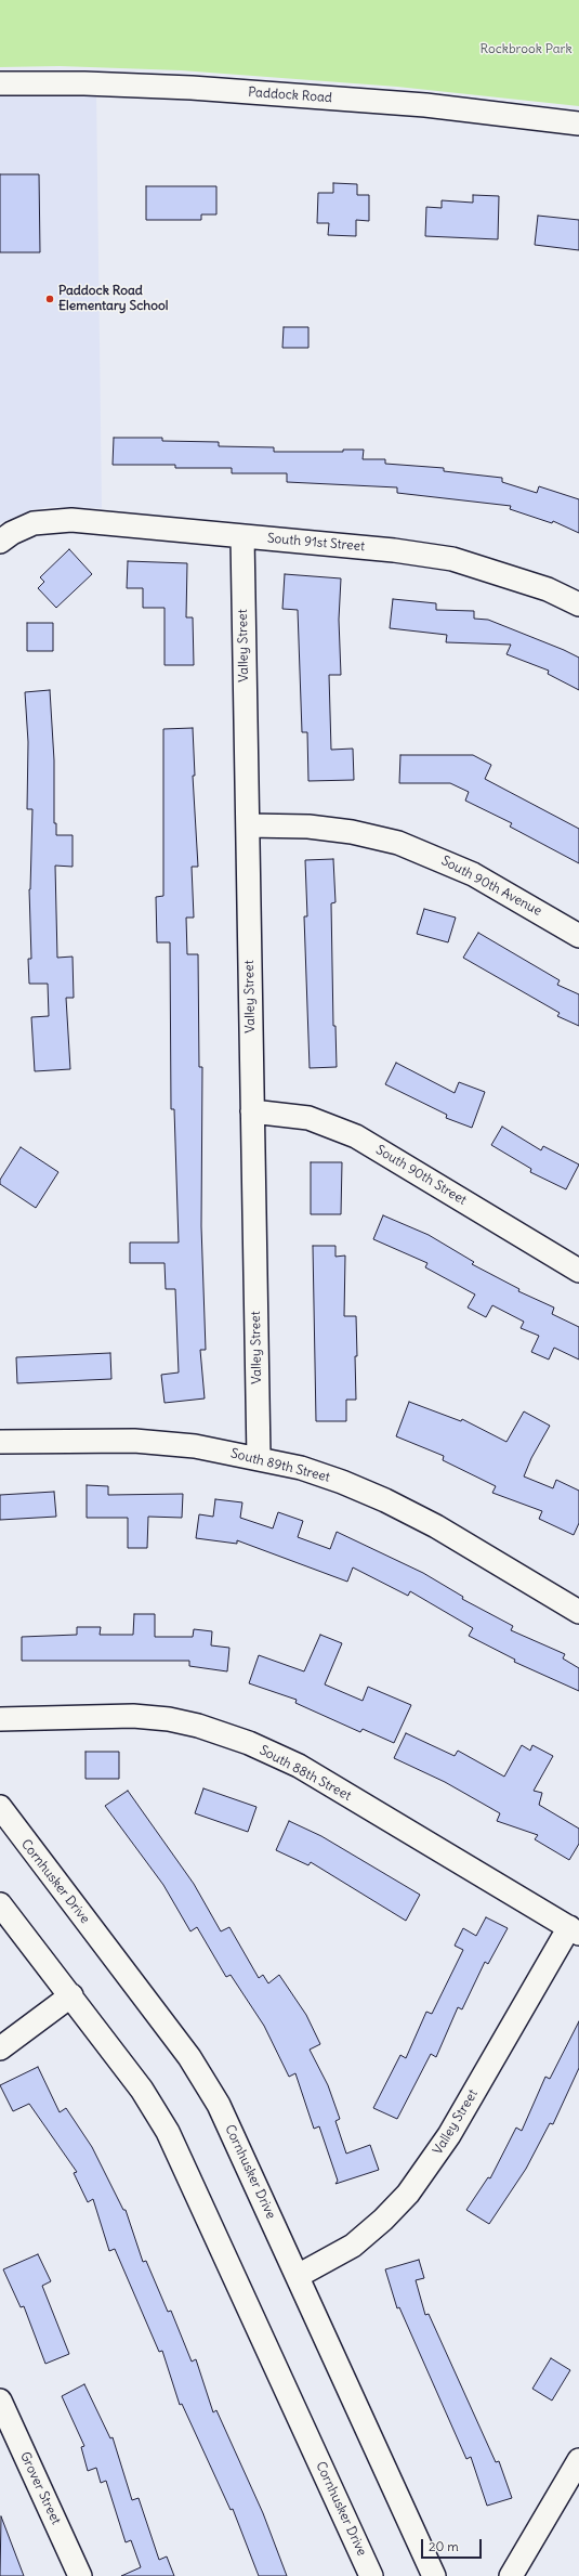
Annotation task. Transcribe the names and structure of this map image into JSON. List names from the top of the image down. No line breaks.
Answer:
{"streets":{"street":["Paddock Road","South 91st Street","Valley Street","South 90th Avenue","South 90th Street","South 89th Street","South 88th Street","Cornhusker Drive","Grover Street"]},"crossings":[["South 91st Street","Valley Street"],["Valley Street","South 90th Avenue"],["Valley Street","South 90th Street"],["Valley Street","South 89th Street"],["Valley Street","South 88th Street"],["Valley Street","Cornhusker Drive"]],"parks":["Rockbrook Park"],"places":["Paddock Road Elementary School"],"scale_bar":"20 m"}
